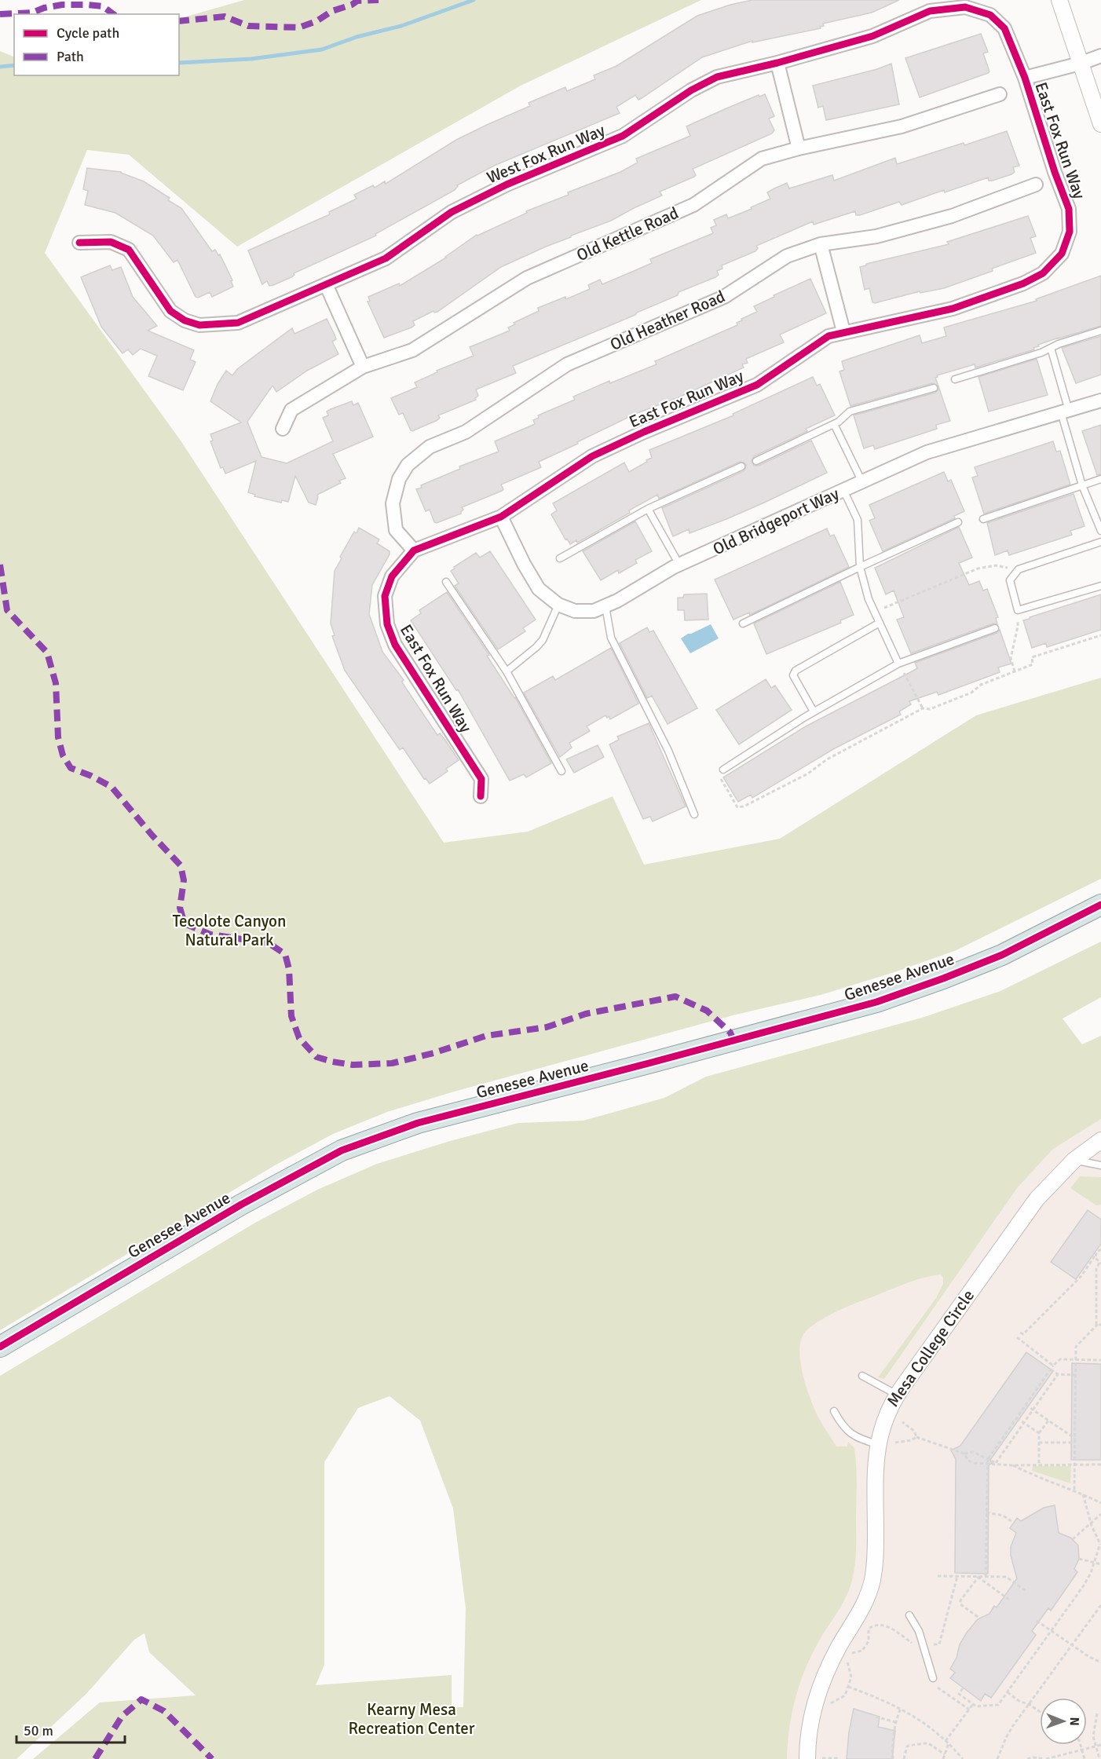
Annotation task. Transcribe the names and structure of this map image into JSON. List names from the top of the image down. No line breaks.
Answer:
{"streets":{"main road":["Genesee Avenue"],"street":["East Fox Run Way","West Fox Run Way","Old Kettle Road","Old Heather Road","Old Bridgeport Way","Mesa College Circle"]},"crossings":[["East Fox Run Way","West Fox Run Way"],["East Fox Run Way","Old Heather Road"],["East Fox Run Way","Old Bridgeport Way"]],"parks":["Tecolote Canyon Natural Park","Kearny Mesa Recreation Center"],"legend":["Cycle path","Path"],"scale_bar":"50 m","north":"right"}
